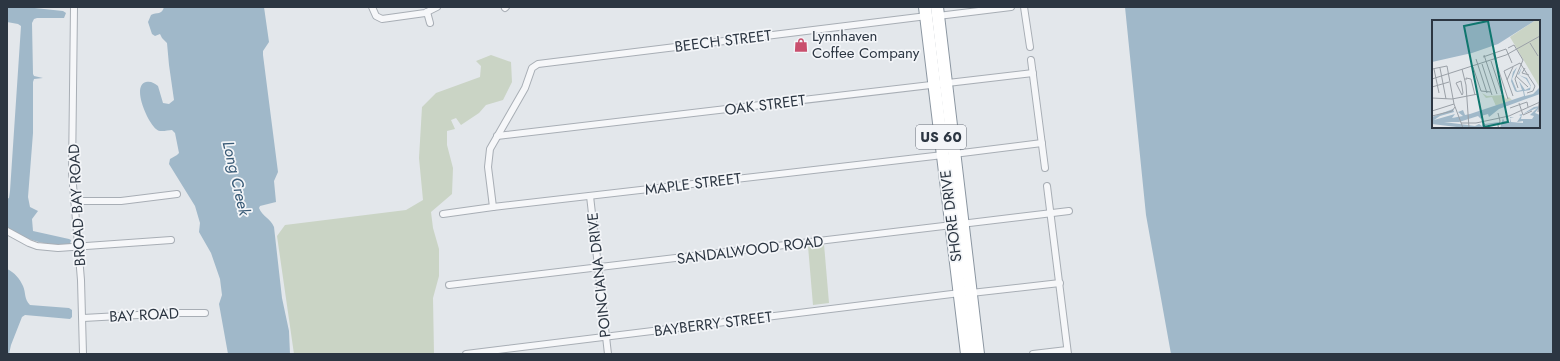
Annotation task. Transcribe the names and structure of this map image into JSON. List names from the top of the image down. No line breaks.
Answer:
{"streets":{"highway":["US 60","SHORE DRIVE"],"street":["BEECH STREET","OAK STREET","MAPLE STREET","BROAD BAY ROAD","SANDALWOOD ROAD","POINCIANA DRIVE","BAY ROAD","BAYBERRY STREET"]},"crossings":[["BEECH STREET","OAK STREET"],["BEECH STREET","SHORE DRIVE"],["OAK STREET","SHORE DRIVE"],["MAPLE STREET","SHORE DRIVE"],["MAPLE STREET","POINCIANA DRIVE"],["BROAD BAY ROAD","BAY ROAD"],["SHORE DRIVE","SANDALWOOD ROAD"],["SHORE DRIVE","BAYBERRY STREET"],["SANDALWOOD ROAD","POINCIANA DRIVE"],["POINCIANA DRIVE","BAYBERRY STREET"]],"water":["Long Creek"],"places":{"shop":["Lynnhaven Coffee Company"]}}
